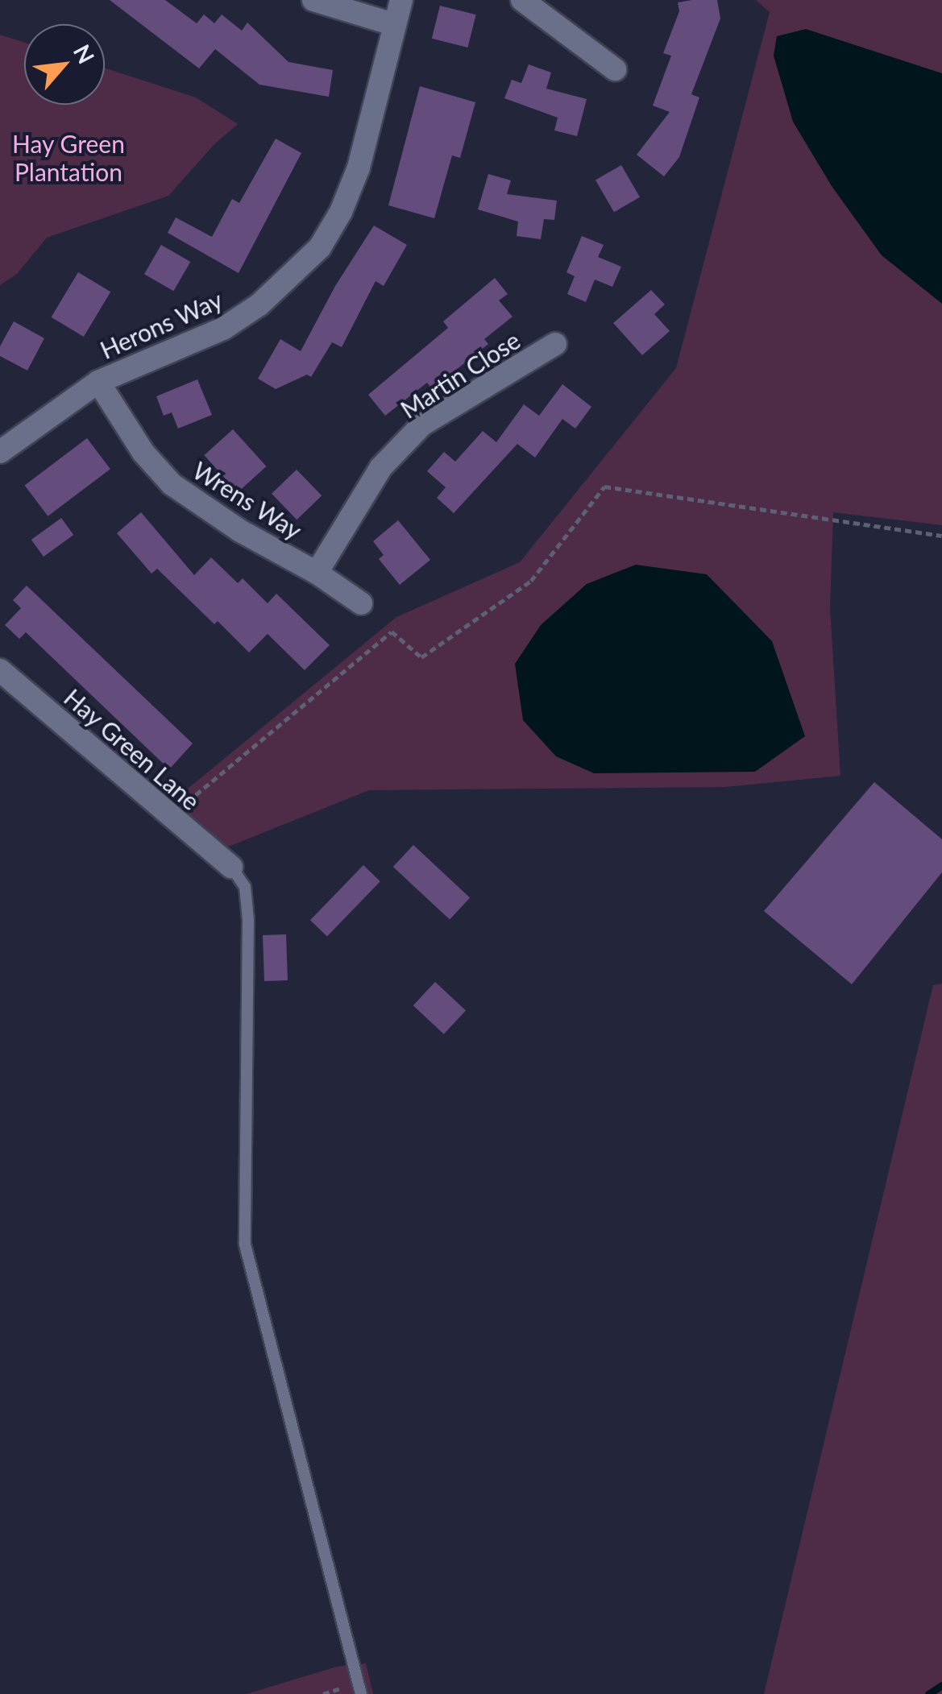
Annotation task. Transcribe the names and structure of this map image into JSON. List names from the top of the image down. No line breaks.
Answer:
{"streets":{"street":["Herons Way","Martin Close","Wrens Way","Hay Green Lane"]},"crossings":[["Herons Way","Wrens Way"],["Martin Close","Wrens Way"]],"parks":["Hay Green Plantation"],"north":"top right"}
